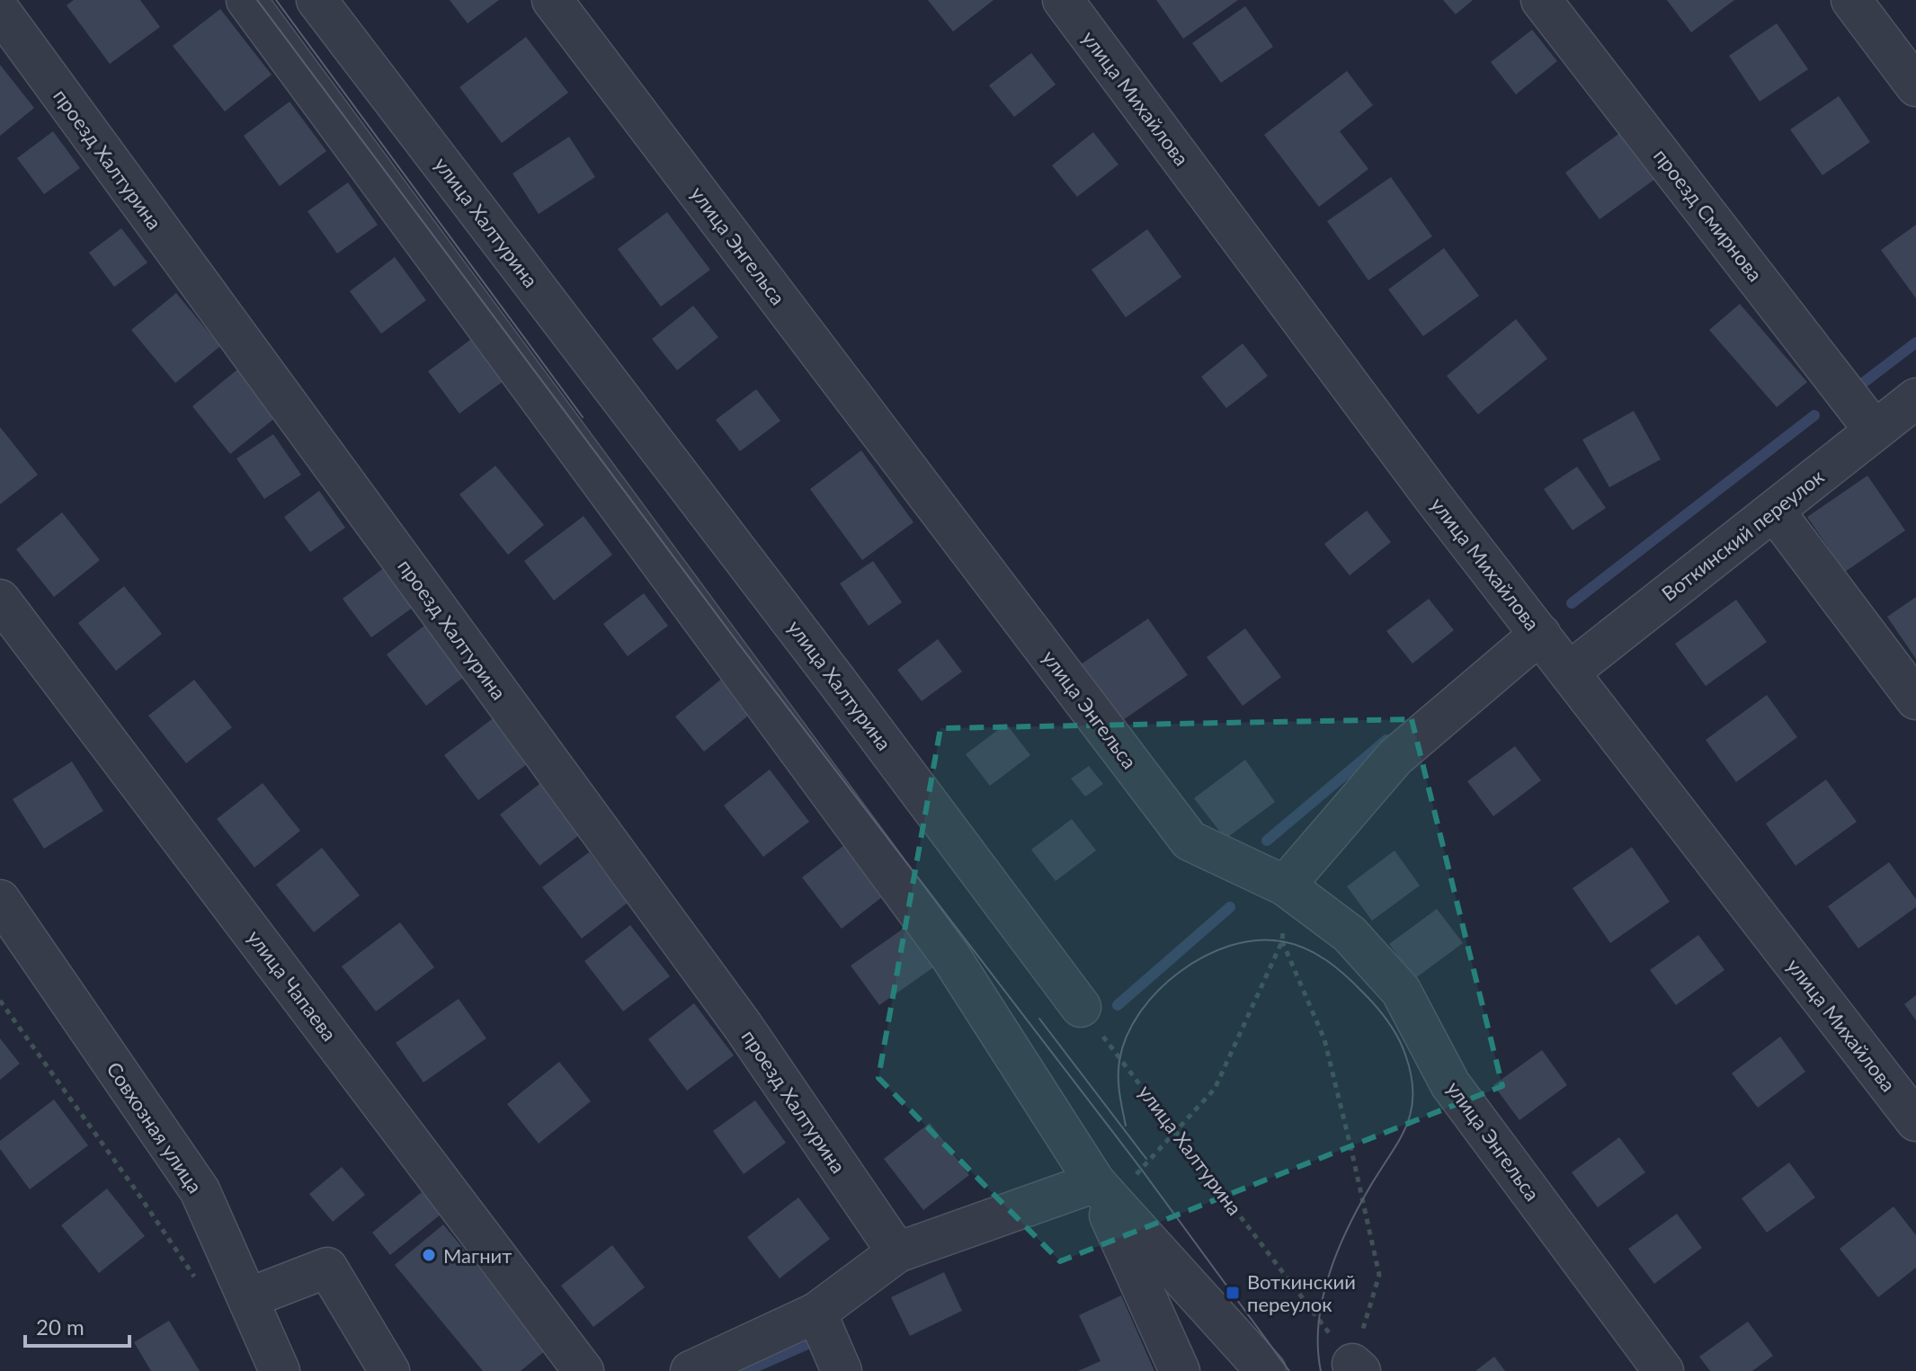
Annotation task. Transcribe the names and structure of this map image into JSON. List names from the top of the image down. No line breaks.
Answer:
{"streets":{"street":["улица Михайлова","проезд Халтурина","проезд Смирнова","улица Халтурина","улица Энгельса","Воткинский переулок","улица Чапаева","Совхозная улица"]},"crossings":[["улица Михайлова","Воткинский переулок"],["проезд Смирнова","Воткинский переулок"]],"places":{"other":["Магнит"],"transit":["Воткинский переулок"]},"scale_bar":"20 m"}
